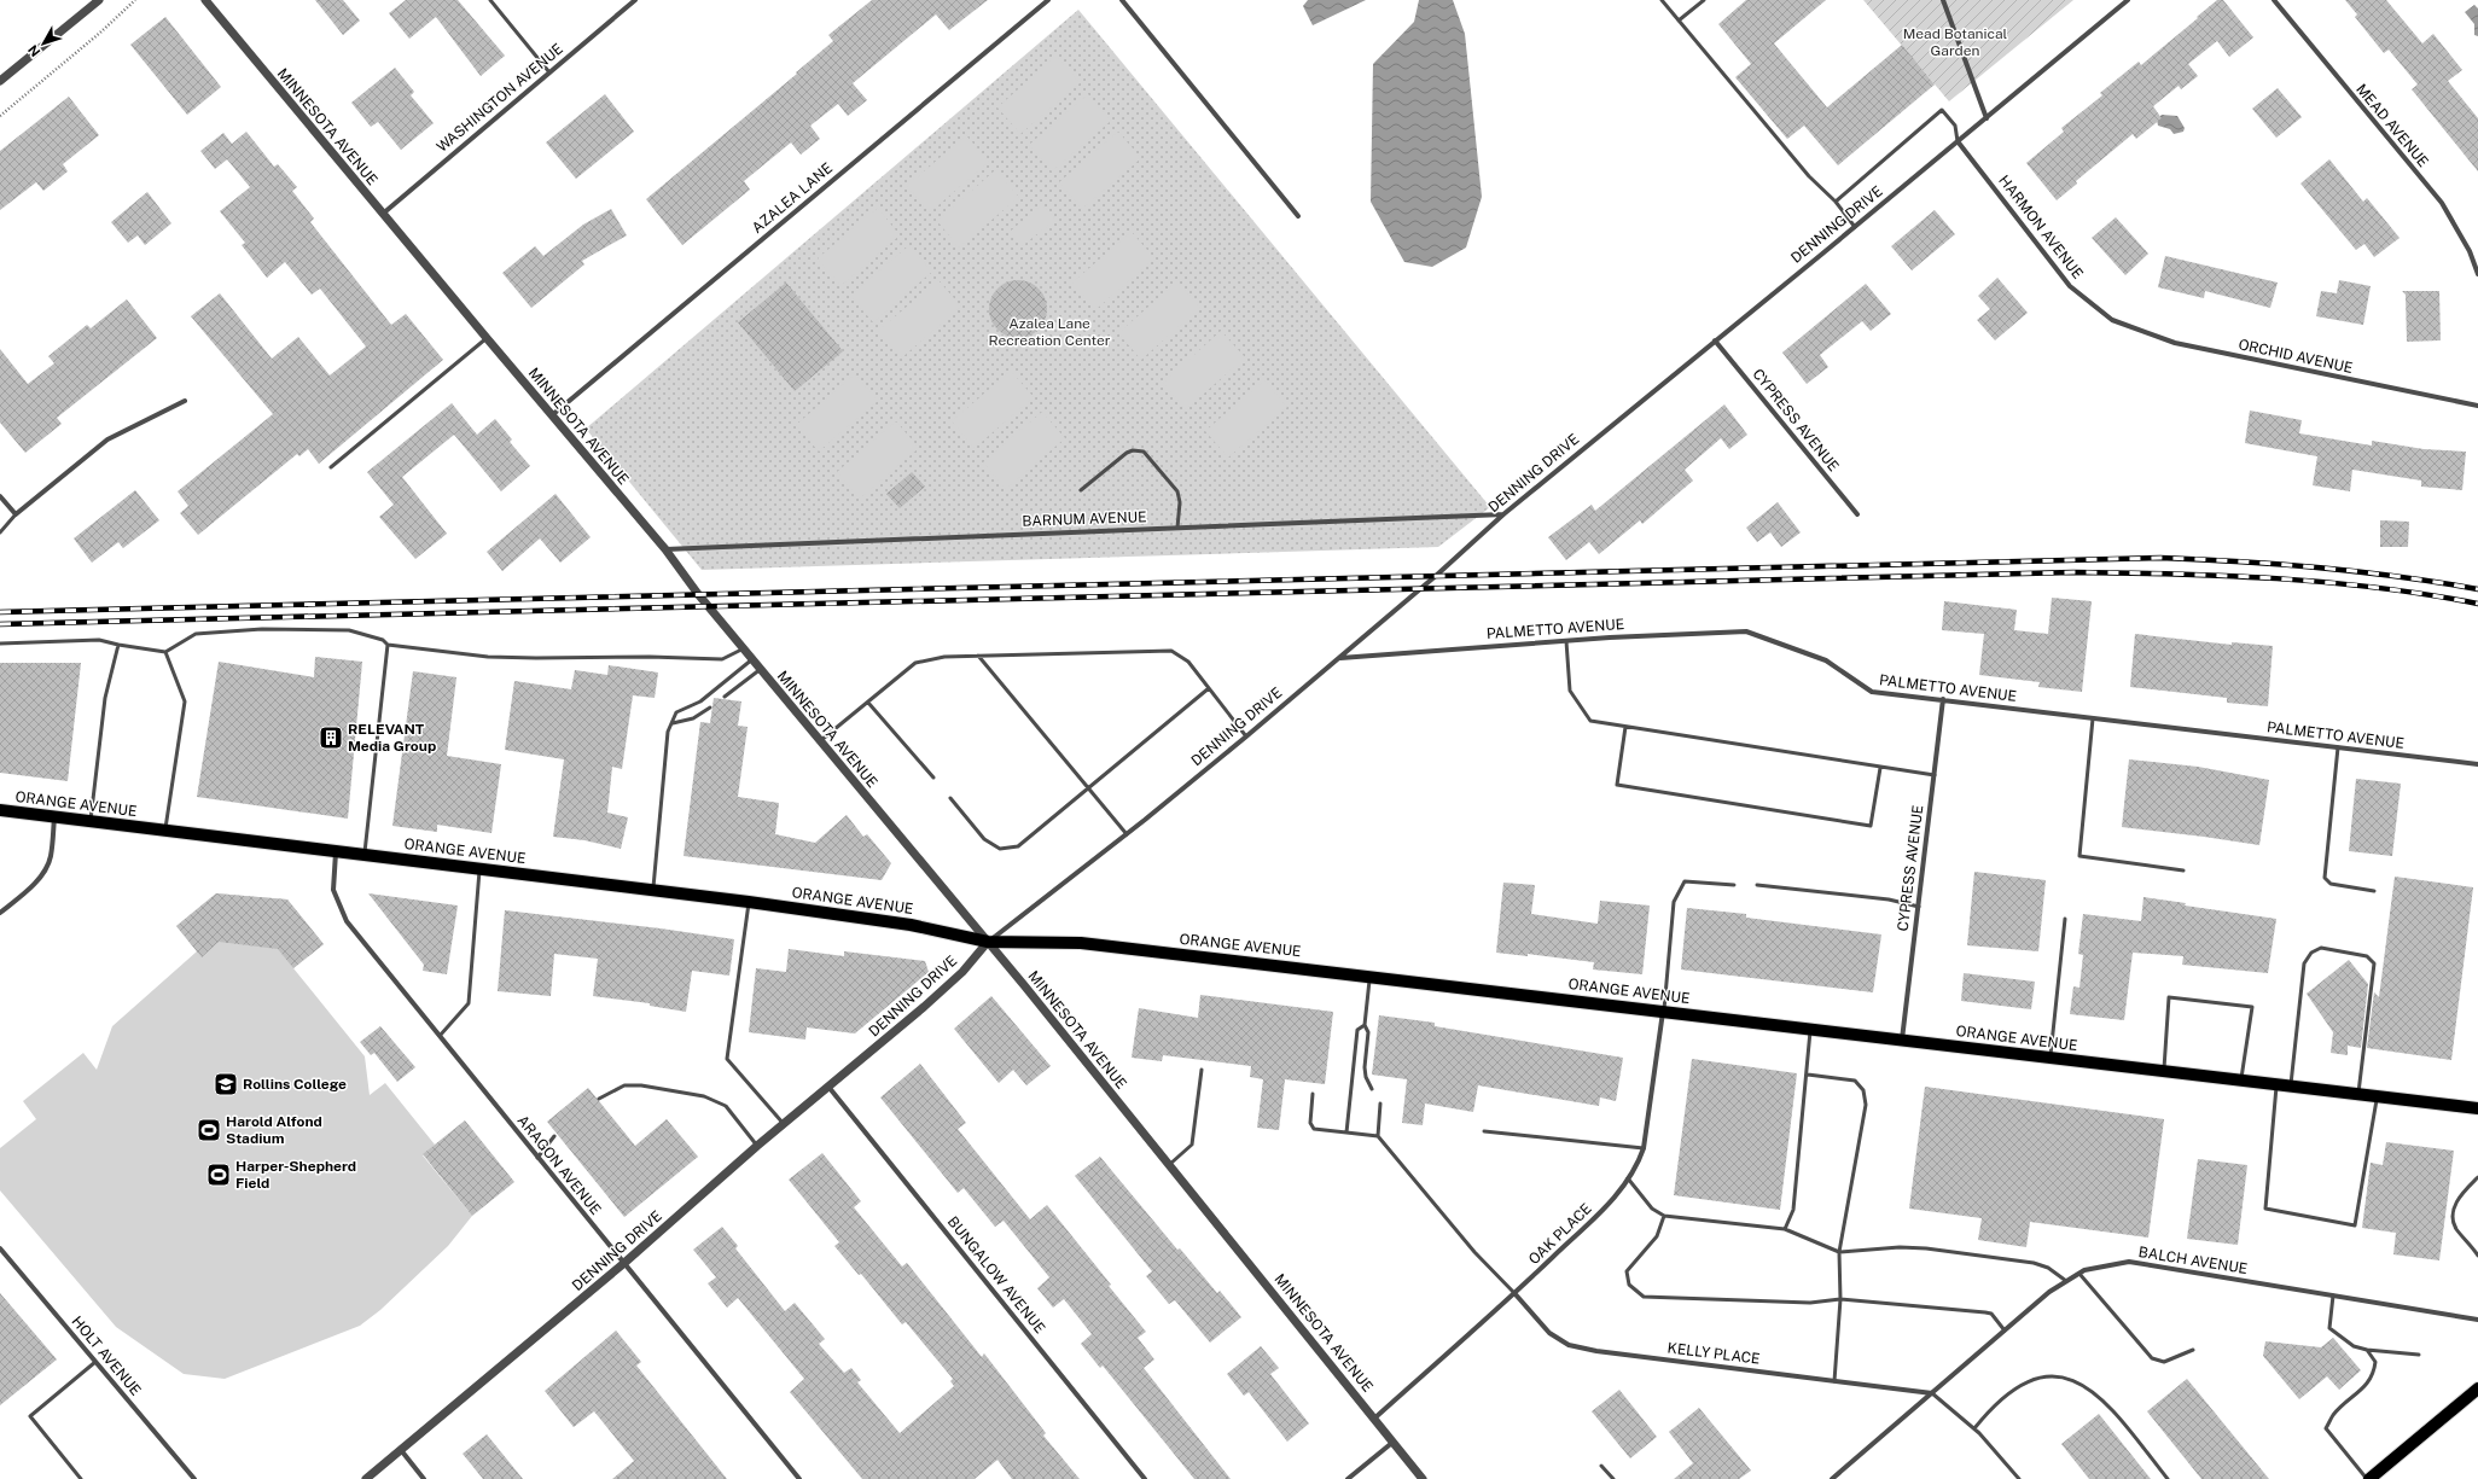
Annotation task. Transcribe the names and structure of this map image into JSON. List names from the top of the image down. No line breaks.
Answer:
{"streets":{"main road":["ORANGE AVENUE"],"street":["WASHINGTON AVENUE","MEAD AVENUE","MINNESOTA AVENUE","AZALEA LANE","DENNING DRIVE","HARMON AVENUE","ORCHID AVENUE","CYPRESS AVENUE","BARNUM AVENUE","PALMETTO AVENUE","ARAGON AVENUE","OAK PLACE","BALCH AVENUE","BUNGALOW AVENUE","KELLY PLACE","HOLT AVENUE"]},"crossings":[["WASHINGTON AVENUE","MINNESOTA AVENUE"],["MINNESOTA AVENUE","AZALEA LANE"],["MINNESOTA AVENUE","DENNING DRIVE"],["MINNESOTA AVENUE","BARNUM AVENUE"],["MINNESOTA AVENUE","ORANGE AVENUE"],["MINNESOTA AVENUE","OAK PLACE"],["DENNING DRIVE","HARMON AVENUE"],["DENNING DRIVE","CYPRESS AVENUE"],["DENNING DRIVE","BARNUM AVENUE"],["DENNING DRIVE","PALMETTO AVENUE"],["DENNING DRIVE","ORANGE AVENUE"],["DENNING DRIVE","ARAGON AVENUE"],["DENNING DRIVE","BUNGALOW AVENUE"],["HARMON AVENUE","ORCHID AVENUE"],["CYPRESS AVENUE","PALMETTO AVENUE"],["CYPRESS AVENUE","ORANGE AVENUE"],["ORANGE AVENUE","ARAGON AVENUE"],["ORANGE AVENUE","OAK PLACE"],["OAK PLACE","KELLY PLACE"],["BALCH AVENUE","KELLY PLACE"]],"parks":["Mead Botanical Garden","Azalea Lane Recreation Center"],"places":{"building":["RELEVANT Media Group"],"school or university":["Rollins College"],"sports":["Harold Alfond Stadium","Harper-Shepherd Field"]},"north":"bottom left"}
